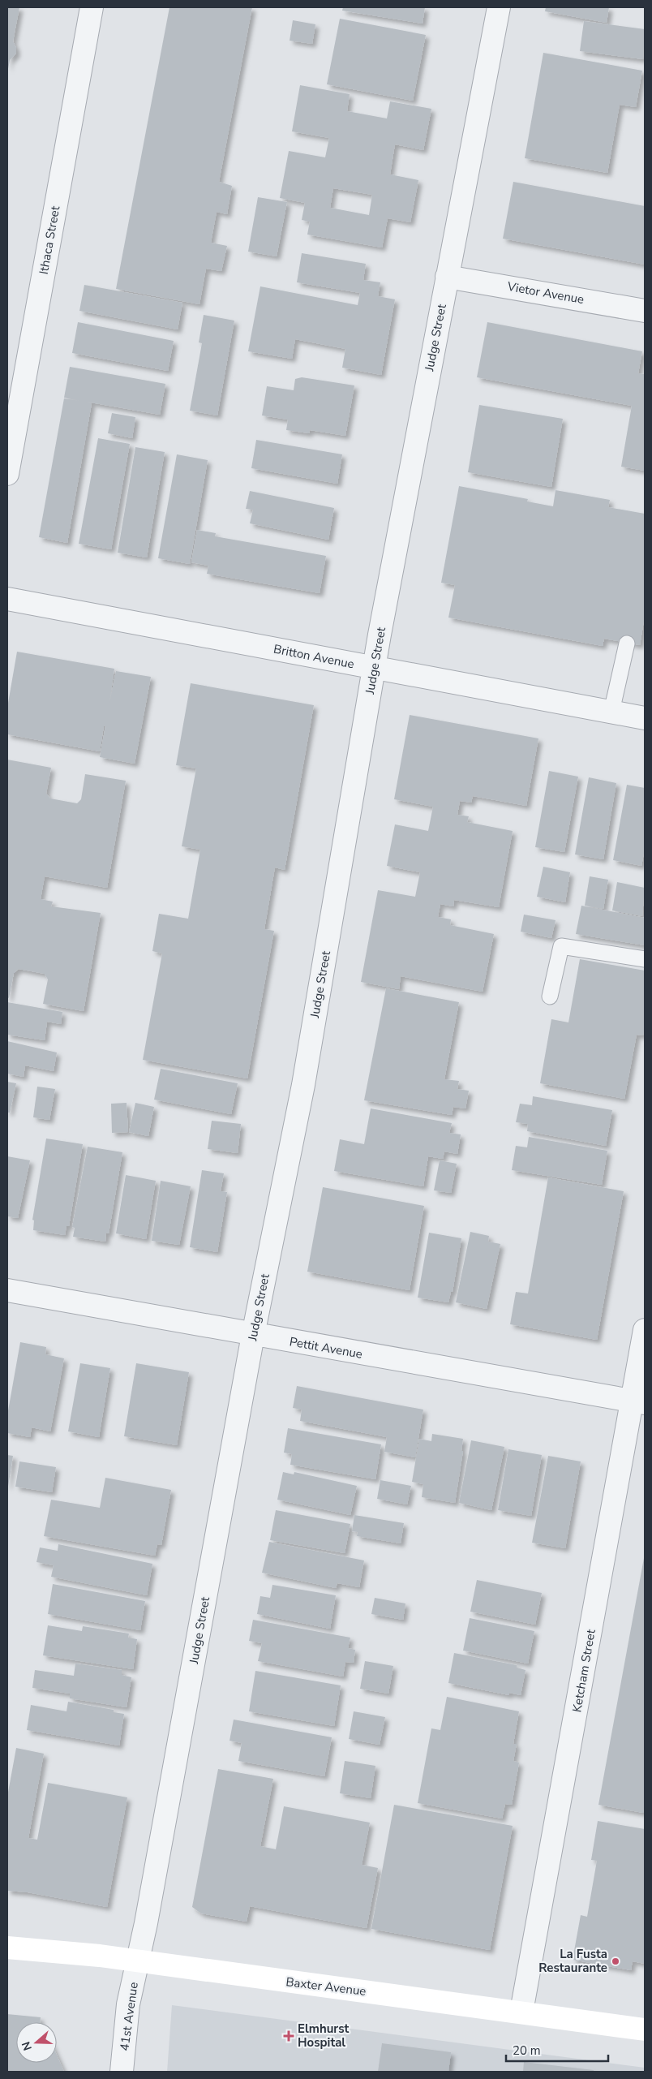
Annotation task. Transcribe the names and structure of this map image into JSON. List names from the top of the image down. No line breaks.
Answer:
{"streets":{"street":["Ithaca Street","Vietor Avenue","Judge Street","Britton Avenue","Pettit Avenue","Ketcham Street","Baxter Avenue","41st Avenue"]},"crossings":[["Vietor Avenue","Judge Street"],["Judge Street","Britton Avenue"],["Judge Street","Pettit Avenue"],["Judge Street","Baxter Avenue"],["Judge Street","41st Avenue"],["Pettit Avenue","Ketcham Street"],["Ketcham Street","Baxter Avenue"],["Baxter Avenue","41st Avenue"]],"places":{"other":["La Fusta Restaurante"],"health":["Elmhurst Hospital"]},"scale_bar":"20 m","north":"left"}
